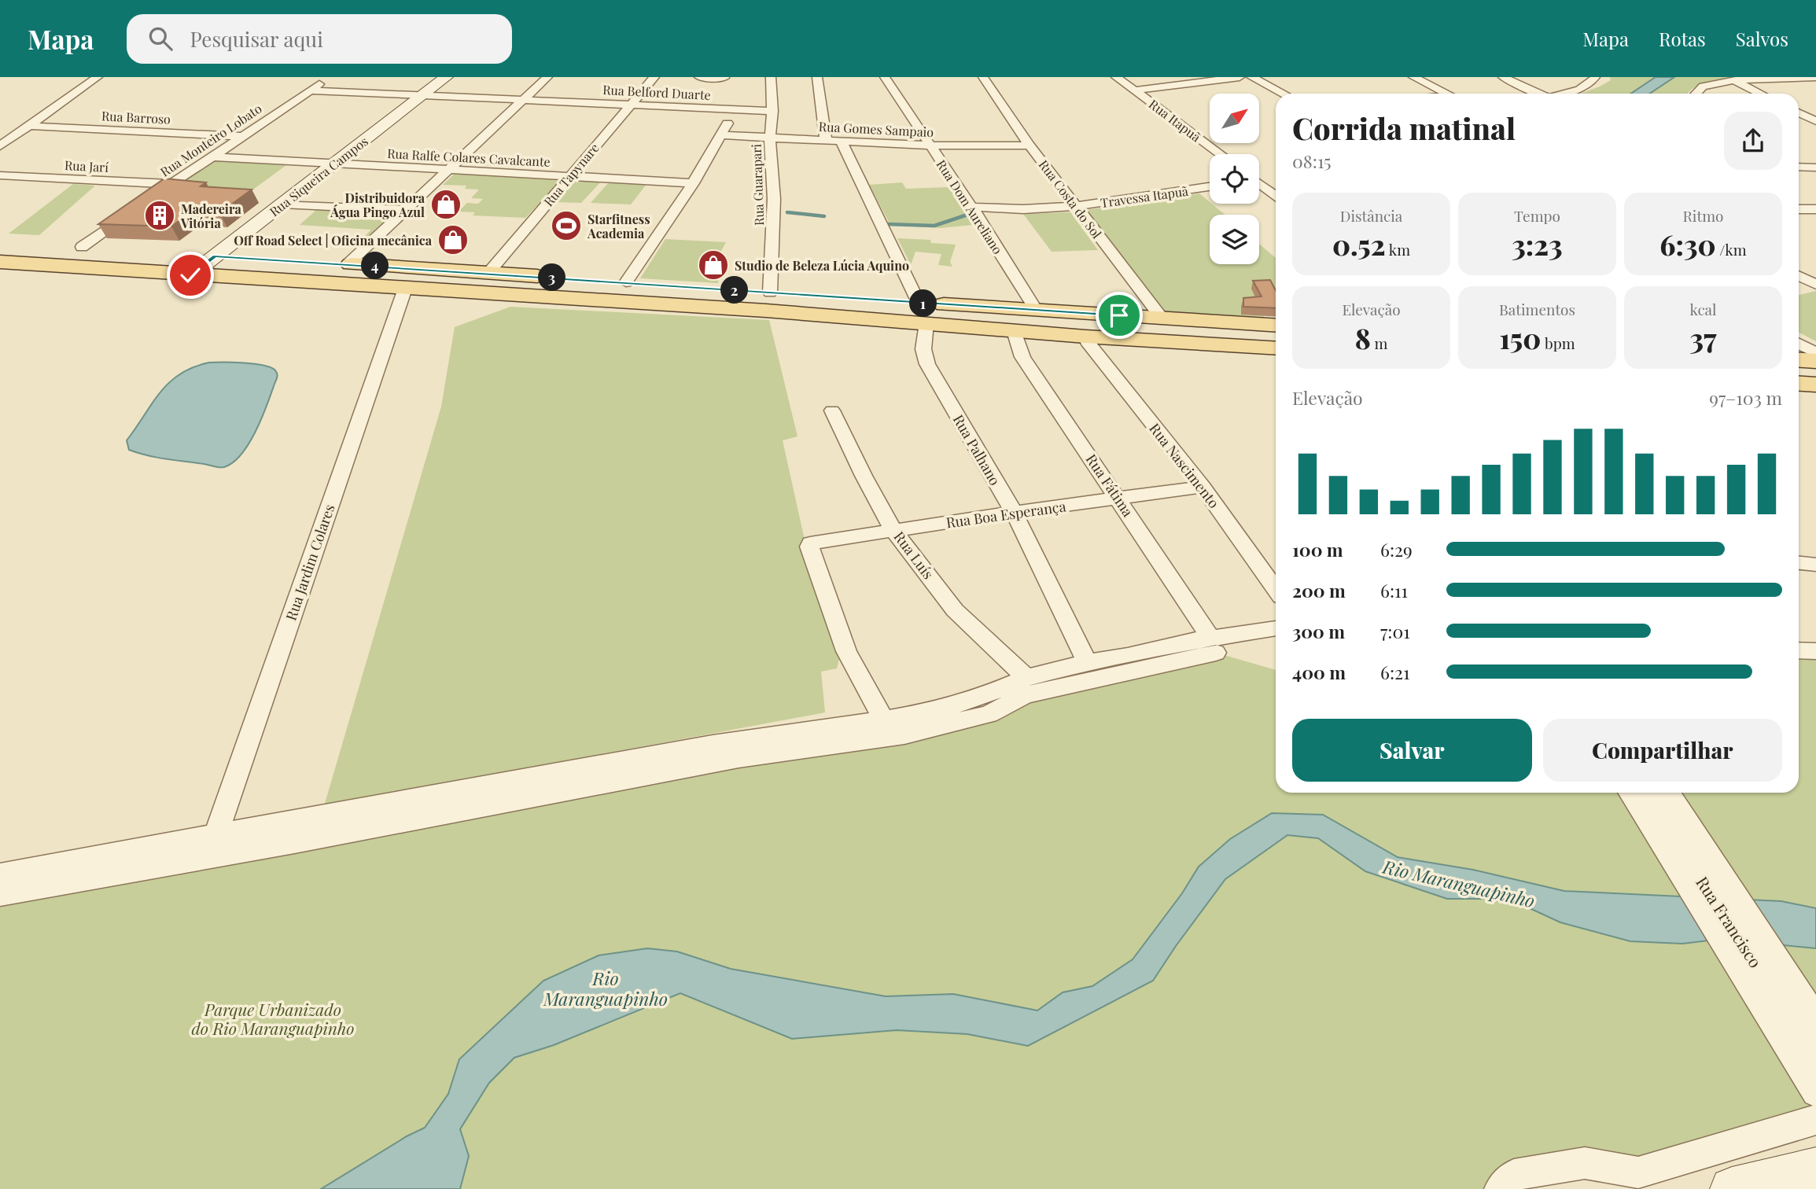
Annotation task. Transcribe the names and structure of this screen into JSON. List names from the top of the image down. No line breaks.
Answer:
{"streets":{"street":["Rua Belford Duarte","Rua Barroso","Rua Itapuã","Rua Gomes Sampaio","Rua Monteiro Lobato","Rua Ralfe Colares Cavalcante","Rua Jarí","Rua Tapynare","Rua Siqueira Campos","Rua Guarapari","Travessa Itapuã","Rua Costa do Sol","Rua Dom Aureliano","Rua Palhano","Rua Nascimento","Rua Fátima","Rua Boa Esperança","Rua Luís","Rua Jardim Colares","Rua Francisco"]},"crossings":[["Rua Belford Duarte","Rua Monteiro Lobato"],["Rua Belford Duarte","Rua Tapynare"],["Rua Belford Duarte","Rua Siqueira Campos"],["Rua Belford Duarte","Rua Guarapari"],["Rua Barroso","Rua Monteiro Lobato"],["Rua Gomes Sampaio","Rua Guarapari"],["Rua Gomes Sampaio","Rua Costa do Sol"],["Rua Gomes Sampaio","Rua Dom Aureliano"],["Rua Monteiro Lobato","Rua Ralfe Colares Cavalcante"],["Rua Monteiro Lobato","Rua Jarí"],["Rua Ralfe Colares Cavalcante","Rua Tapynare"],["Rua Ralfe Colares Cavalcante","Rua Siqueira Campos"],["Travessa Itapuã","Rua Costa do Sol"],["Travessa Itapuã","Rua Dom Aureliano"],["Rua Palhano","Rua Boa Esperança"],["Rua Nascimento","Rua Boa Esperança"],["Rua Fátima","Rua Boa Esperança"],["Rua Boa Esperança","Rua Luís"]],"water":["Rio Maranguapinho"],"parks":["Parque Urbanizado do Rio Maranguapinho"],"places":{"shop":["Distribuidora Água Pingo Azul","Off Road Select | Oficina mecânica","Studio de Beleza Lúcia Aquino"],"building":["Madereira Vitória"],"sports":["Starfitness Academia"]},"north":"top right","page":{"header":"Mapa","search":"Pesquisar aqui","nav":["Mapa","Rotas","Salvos"],"heading":["Corrida matinal","08:15"],"stats":[["Distância","0.52 km"],["Tempo","3:23"],["Ritmo","6:30 /km"],["Elevação","8 m"],["Batimentos","150 bpm"],["kcal","37"]],"pins":["4","3","2","1"],"chart":["Elevação","97–103 m"],"list":[{"name":"100 m","note":"6:29"},{"name":"200 m","note":"6:11"},{"name":"300 m","note":"7:01"},{"name":"400 m","note":"6:21"}],"buttons":["Salvar","Compartilhar"]}}
